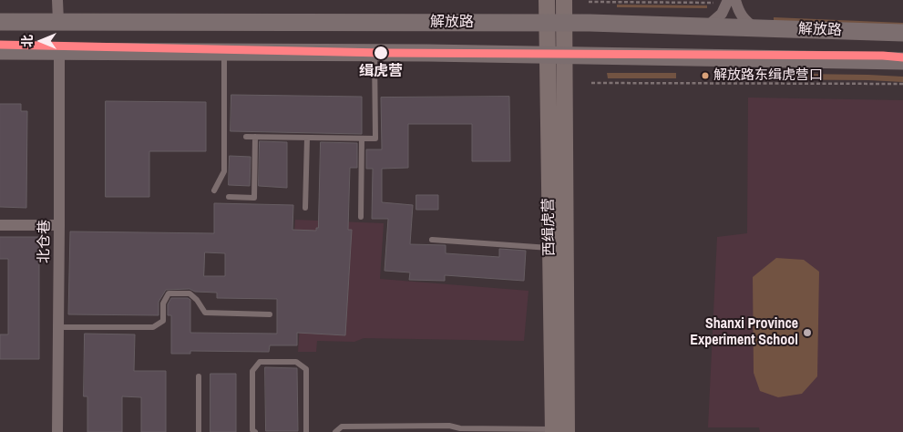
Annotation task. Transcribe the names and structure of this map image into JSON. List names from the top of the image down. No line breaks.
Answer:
{"streets":{"main road":["解放路","西缉虎营"],"street":["北仓巷"]},"crossings":[["解放路","西缉虎营"],["解放路","北仓巷"]],"places":["缉虎营","解放路东缉虎营口","Shanxi Province Experiment School"],"north":"left"}
